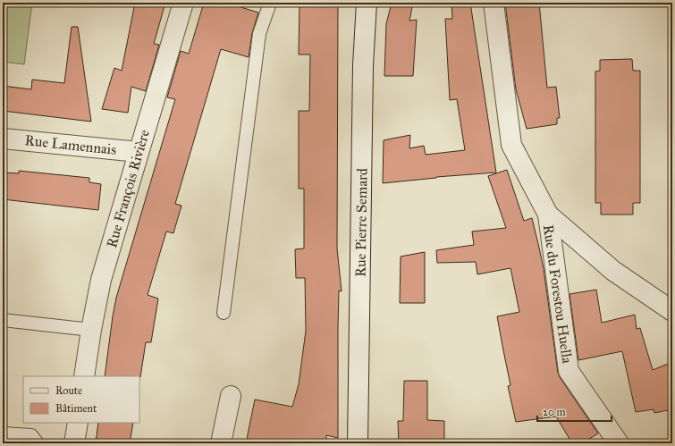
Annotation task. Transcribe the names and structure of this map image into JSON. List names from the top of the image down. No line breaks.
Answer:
{"streets":{"street":["Rue Lamennais","Rue François Rivière","Rue Pierre Semard","Rue du Forestou Huella"]},"crossings":[["Rue Lamennais","Rue François Rivière"]],"legend":["Route","Bâtiment"],"scale_bar":"20 m"}
